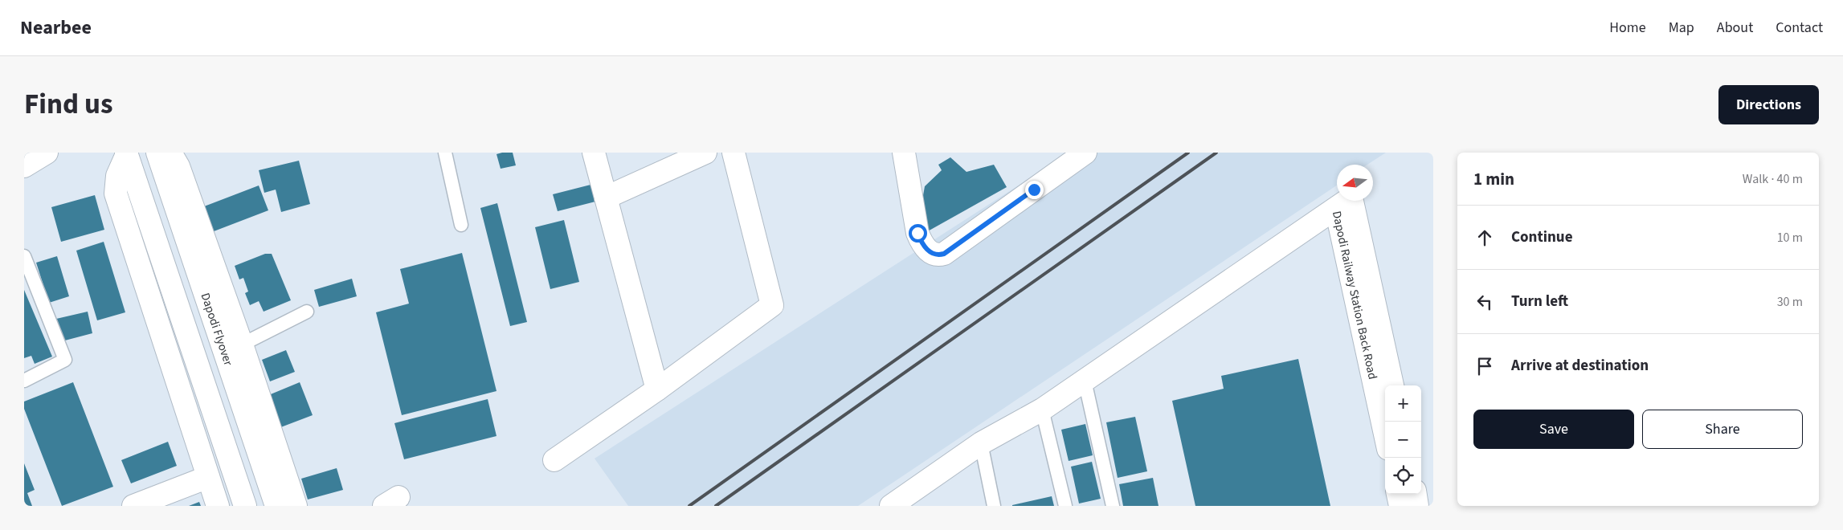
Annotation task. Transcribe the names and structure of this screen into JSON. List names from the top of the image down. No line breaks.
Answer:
{"streets":{"street":["Dapodi Railway Station Back Road","Dapodi Flyover"]},"north":"left","page":{"header":"Nearbee","nav":["Home","Map","About","Contact"],"title":"Find us","buttons":["Directions",["Save","Share"]],"heading":["1 min","Walk · 40 m"],"list":[["Continue","10 m"],["Turn left","30 m"],"Arrive at destination"],"map_buttons":["+","−"]}}
